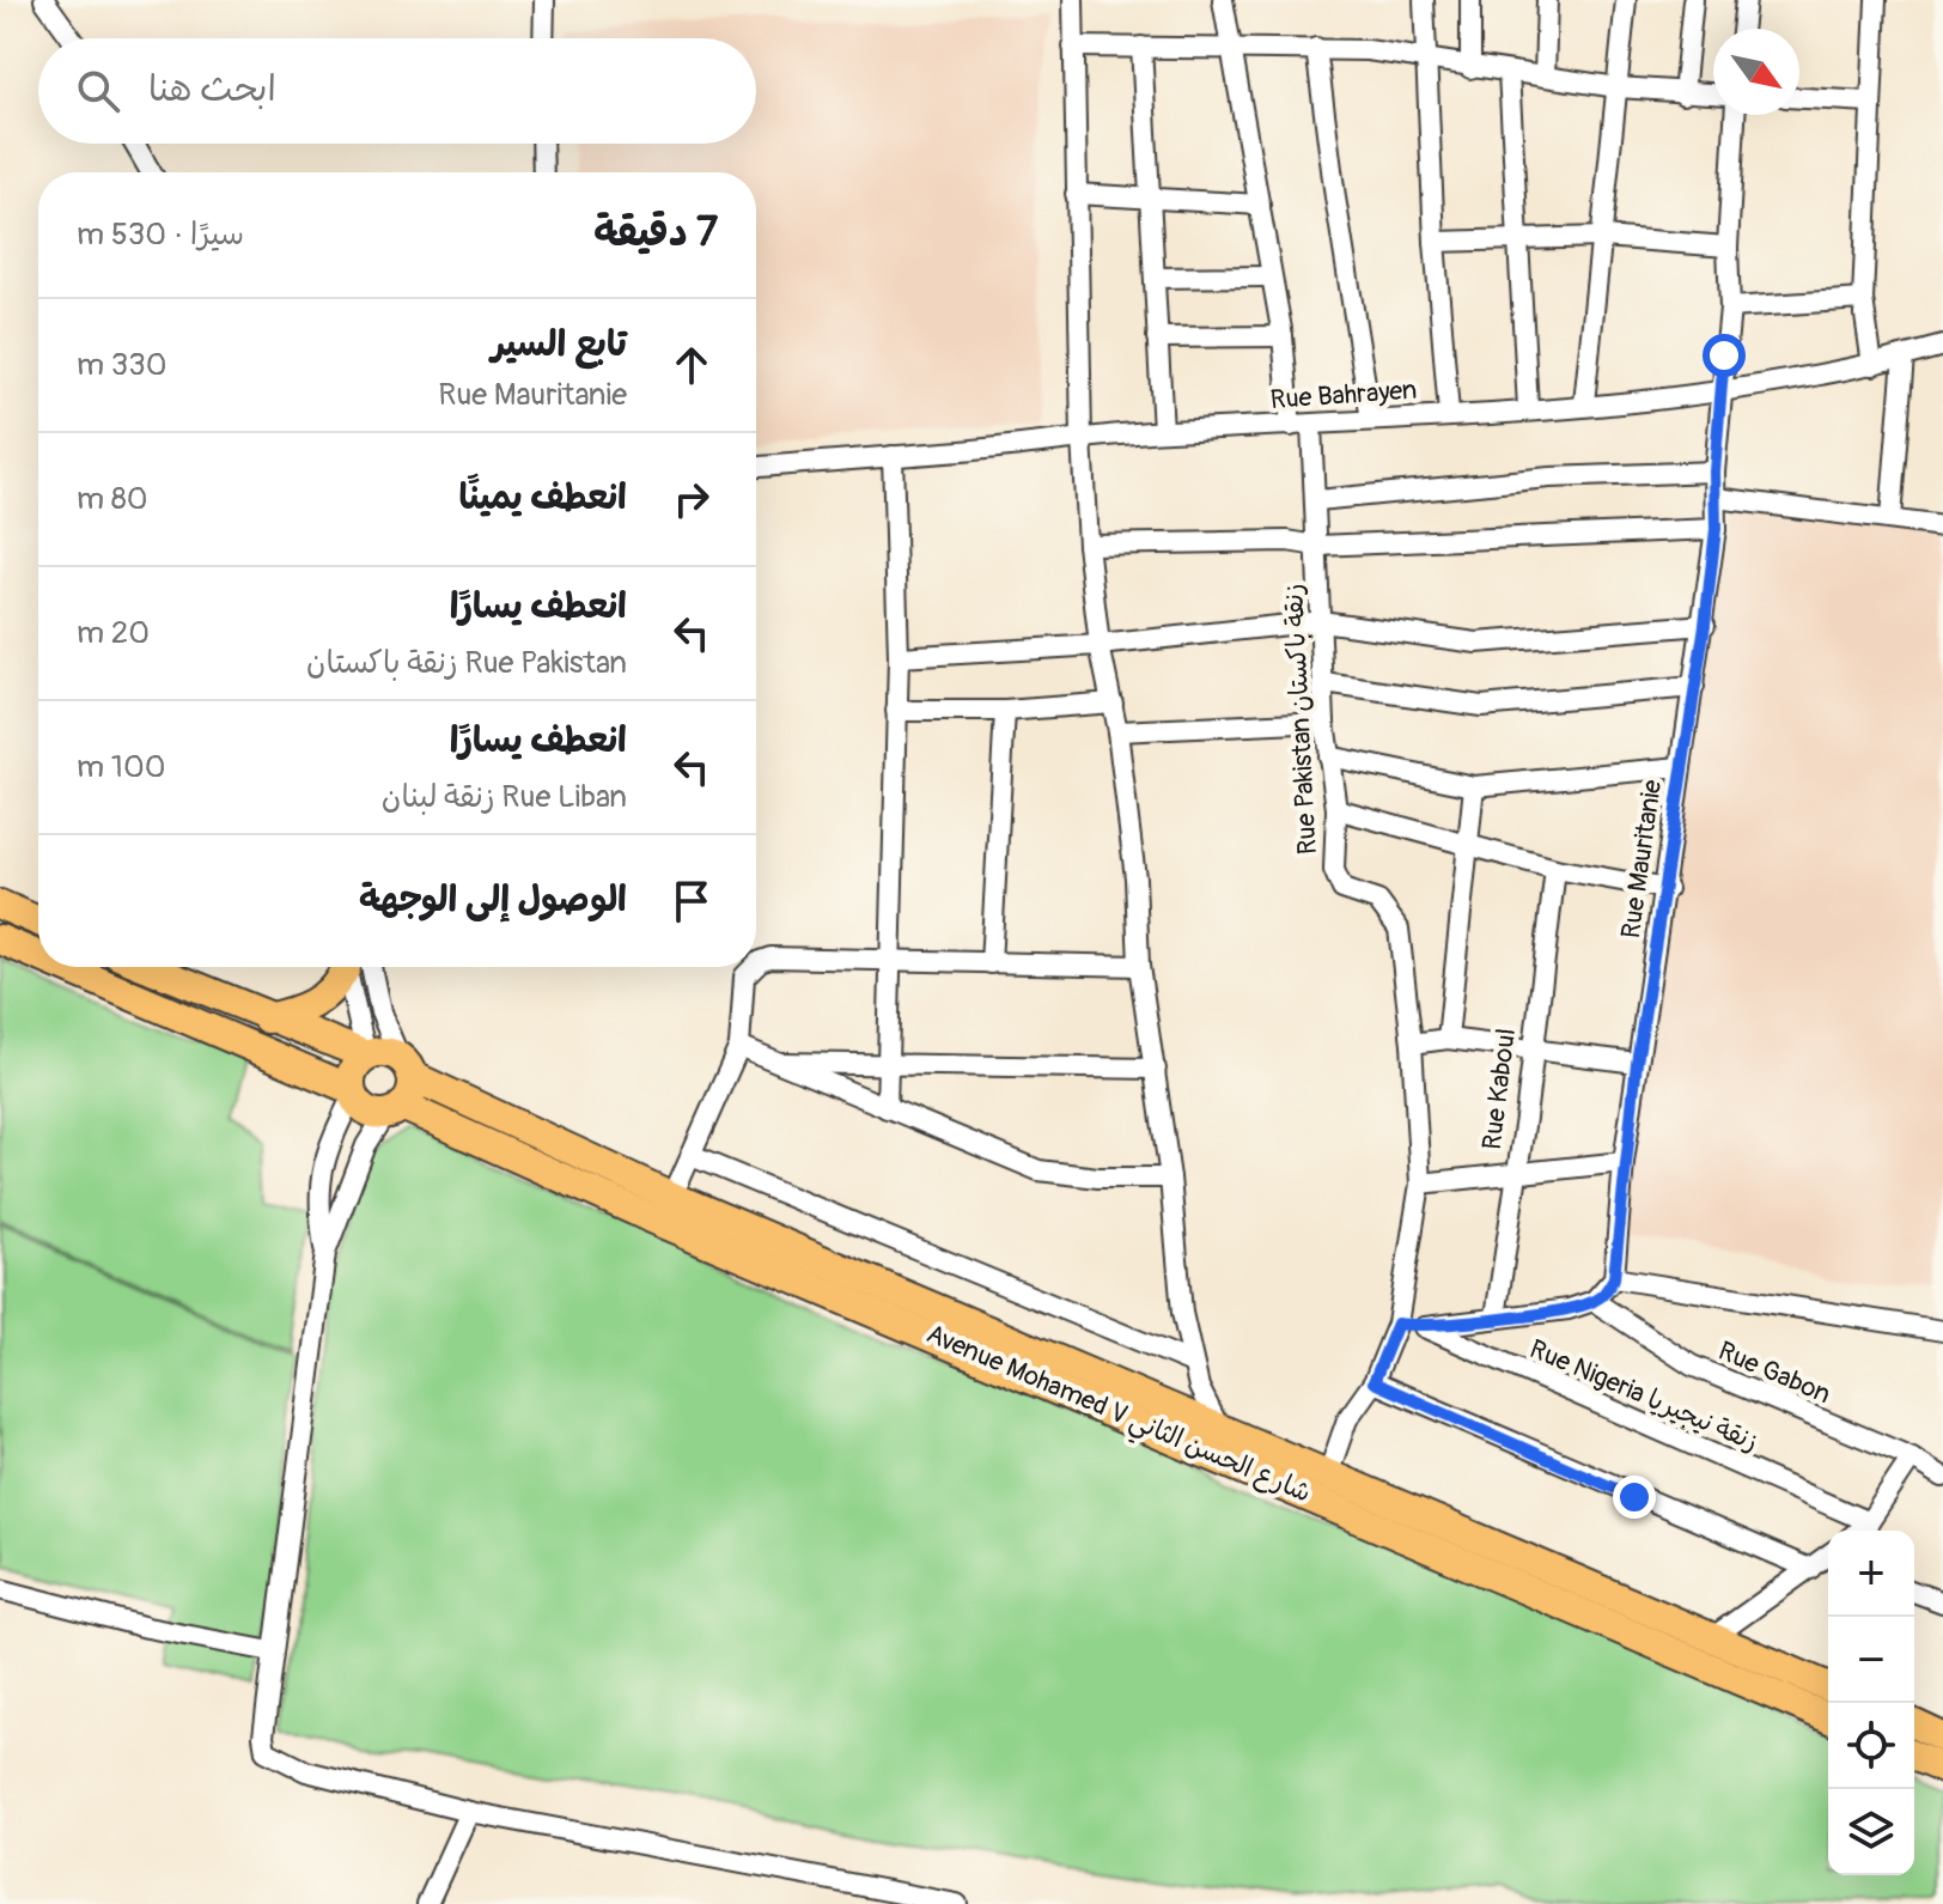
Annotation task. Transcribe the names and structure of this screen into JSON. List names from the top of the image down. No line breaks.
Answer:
{"streets":{"highway":["Avenue Mohamed V شارع الحسن الثاني"],"street":["Rue Bahrayen","Rue Pakistan زنقة باكستان","Rue Mauritanie","Rue Kaboul","Rue Gabon","Rue Nigeria زنقة نيجيريا"]},"crossings":[["Rue Bahrayen","Rue Pakistan زنقة باكستان"],["Rue Bahrayen","Rue Mauritanie"],["Rue Pakistan زنقة باكستان","Rue Nigeria زنقة نيجيريا"],["Rue Pakistan زنقة باكستان","Avenue Mohamed V شارع الحسن الثاني"]],"north":"bottom right","page":{"search":"ابحث هنا","heading":["7 دقيقة","سيرًا · 530 m"],"list":[["تابع السير","Rue Mauritanie","330 m"],["انعطف يمينًا","80 m"],["انعطف يسارًا","Rue Pakistan زنقة باكستان","20 m"],["انعطف يسارًا","Rue Liban زنقة لبنان","100 m"],"الوصول إلى الوجهة"],"map_buttons":["+","−"]}}
